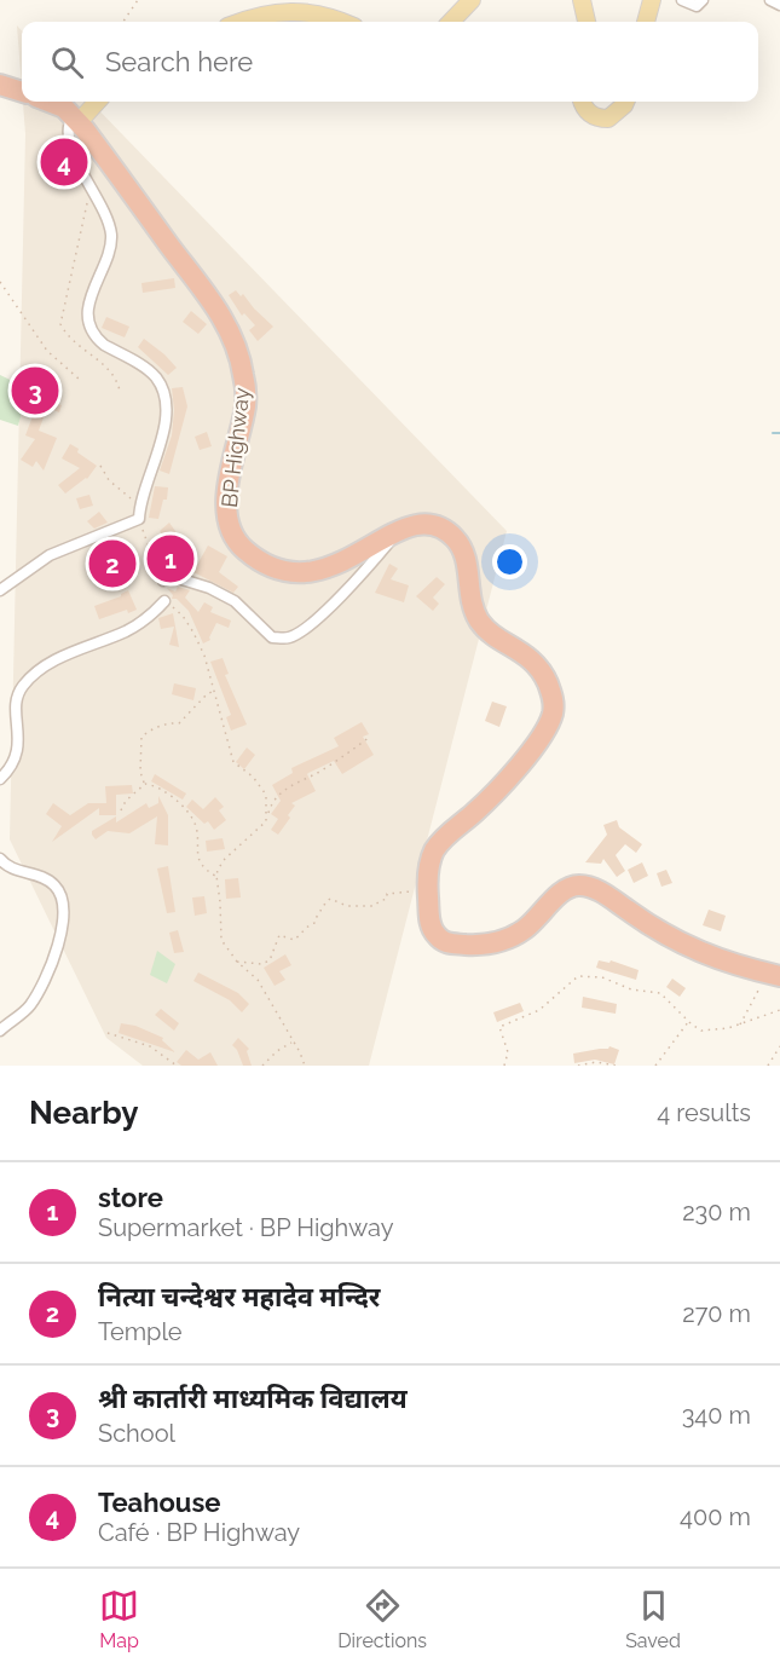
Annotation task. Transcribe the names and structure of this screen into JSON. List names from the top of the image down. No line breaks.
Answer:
{"streets":{"highway":["BP Highway"]},"page":{"search":"Search here","pins":["4","3","1","2"],"heading":["Nearby","4 results"],"list":[{"mark":"1","name":"store","note":"Supermarket · BP Highway","value":"230 m"},{"mark":"2","name":"नित्या चन्देश्वर महादेव मन्दिर","note":"Temple","value":"270 m"},{"mark":"3","name":"श्री कार्तारी माध्यमिक विद्यालय","note":"School","value":"340 m"},{"mark":"4","name":"Teahouse","note":"Café · BP Highway","value":"400 m"}],"nav":["Map","Directions","Saved"]}}
